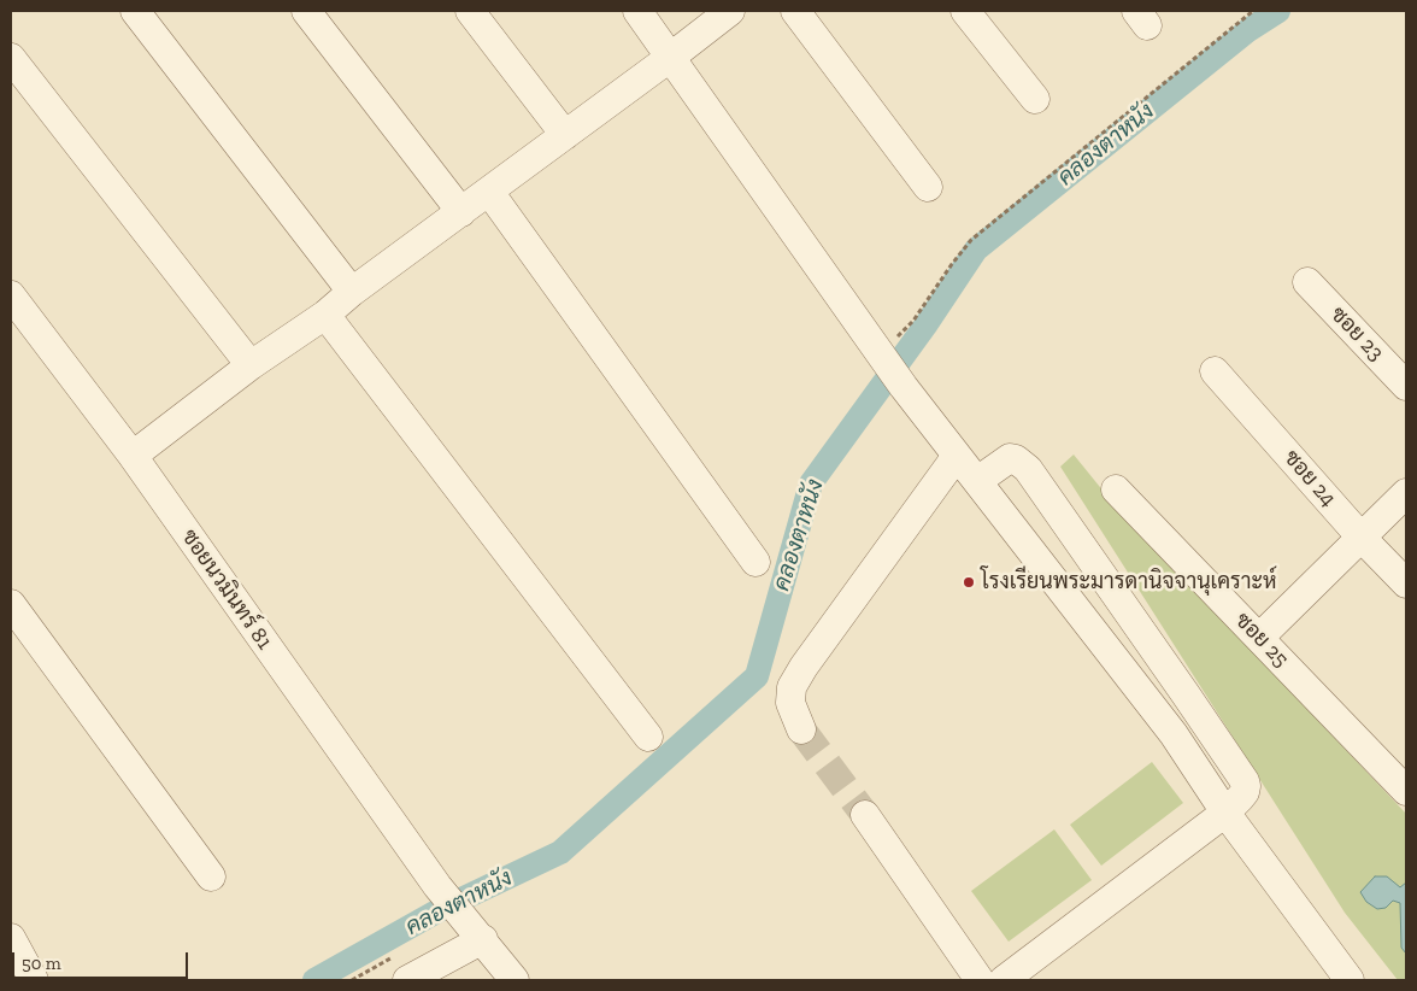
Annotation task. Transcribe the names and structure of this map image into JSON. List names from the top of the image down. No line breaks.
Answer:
{"streets":{"street":["ซอย 23","ซอย 24","ซอยนวมินทร์ 81","ซอย 25"]},"water":["คลองตาหนัง"],"places":["โรงเรียนพระมารดานิจจานุเคราะห์"],"scale_bar":"50 m"}
